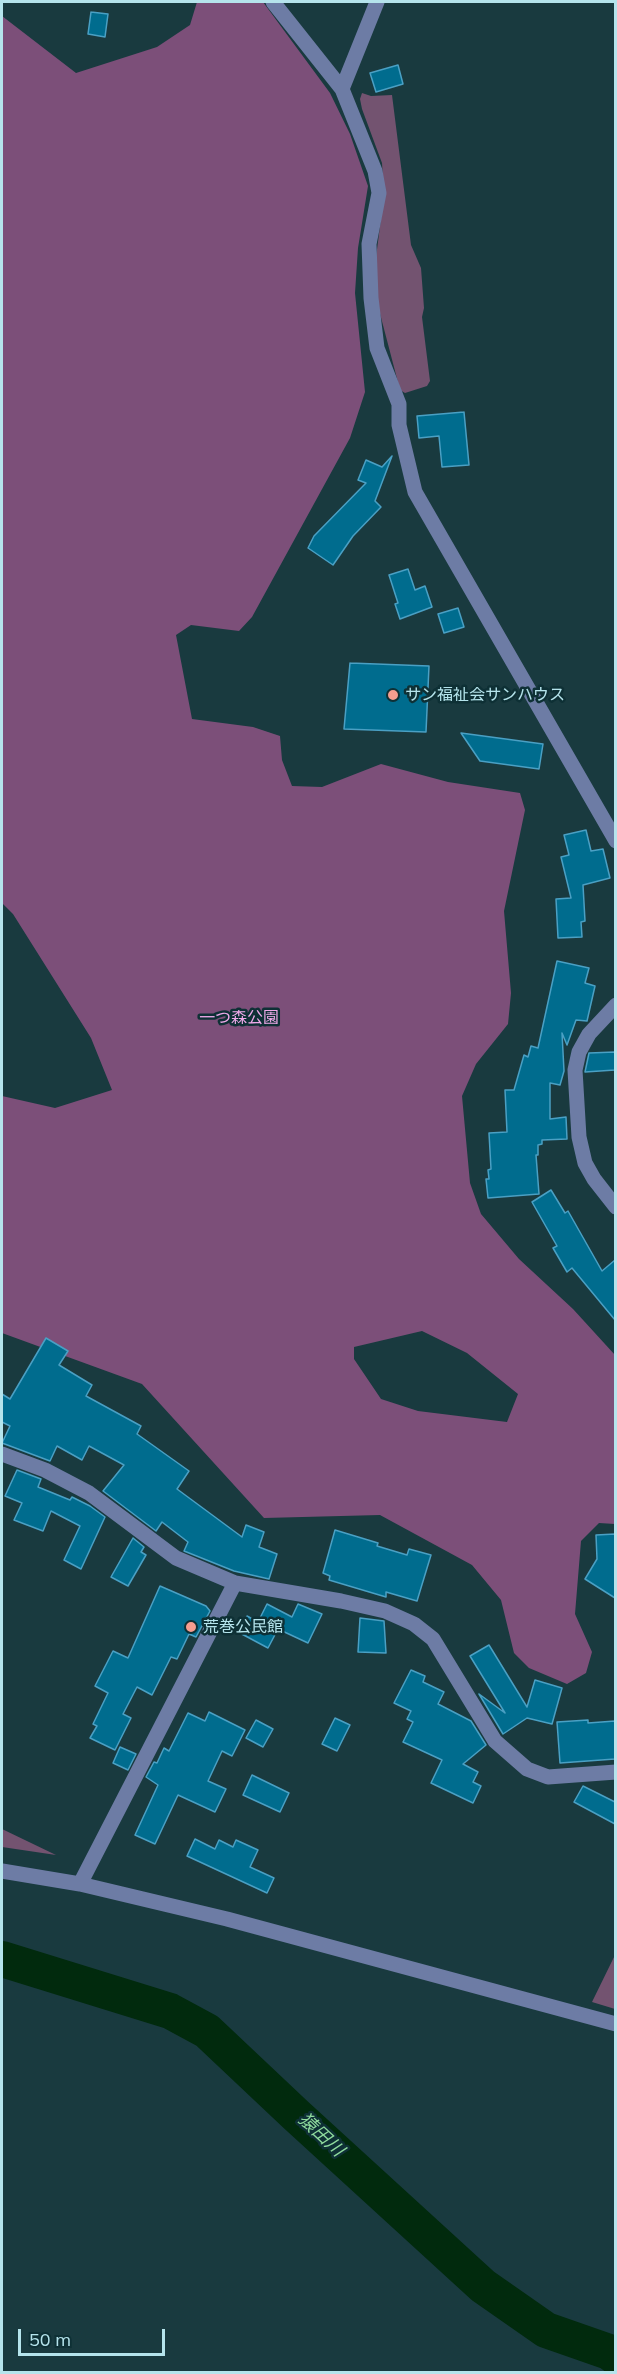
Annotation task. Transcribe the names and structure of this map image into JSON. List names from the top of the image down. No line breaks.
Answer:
{"water":["猿田川"],"parks":["一つ森公園"],"places":["サン福祉会サンハウス","荒巻公民館"],"scale_bar":"50 m"}
